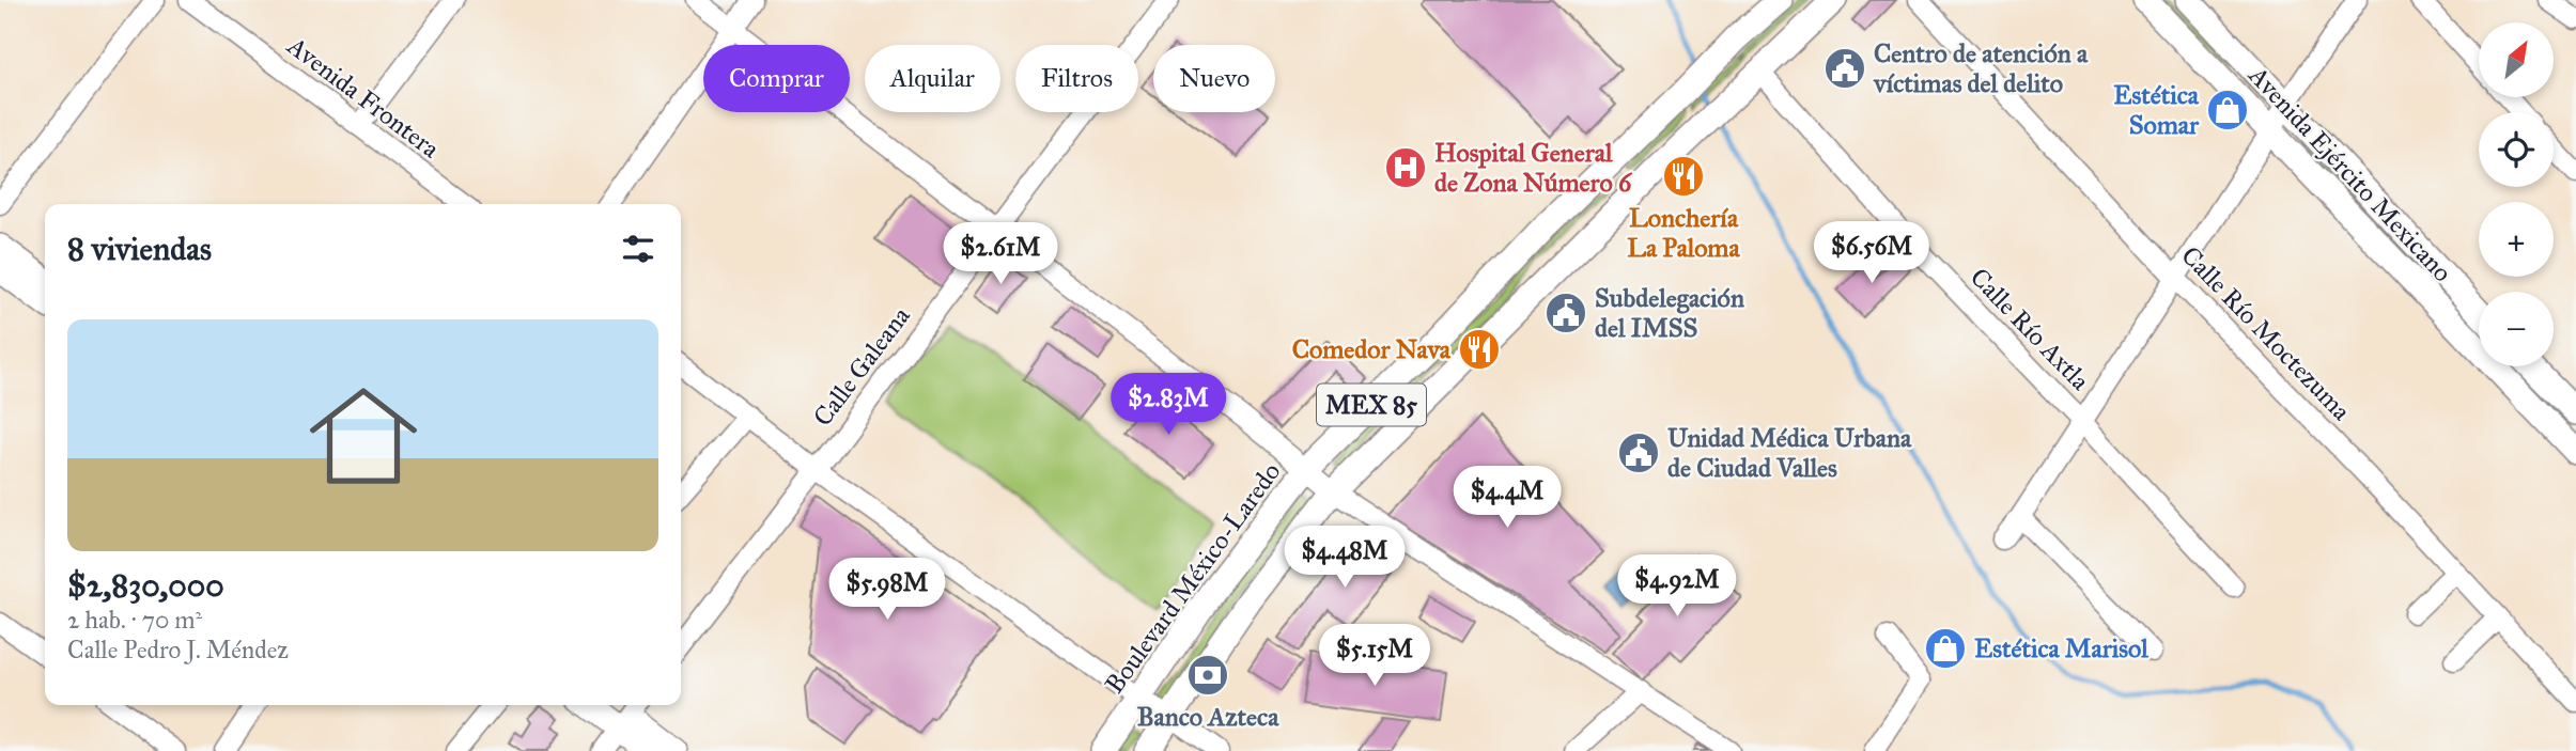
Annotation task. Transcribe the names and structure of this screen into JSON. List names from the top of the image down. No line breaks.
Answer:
{"streets":{"main road":["Avenida Ejército Mexicano","MEX 85","Boulevard México-Laredo"],"street":["Avenida Frontera","Calle Río Axtla","Calle Río Moctezuma","Calle Galeana"]},"crossings":[["Calle Río Axtla","MEX 85"]],"places":{"public building":["Centro de atención a víctimas del delito","Subdelegación del IMSS","Unidad Médica Urbana de Ciudad Valles"],"shop":["Estética Somar","Estética Marisol"],"hospital":["Hospital General de Zona Número 6"],"restaurant":["Lonchería La Paloma","Comedor Nava"],"bank":["Banco Azteca"]},"north":"top right","page":{"map_buttons":["+","−"],"chip":["Comprar","Alquilar","Filtros","Nuevo"],"heading":"8 viviendas","price":["$6.56M","$2.61M","$2.83M","$4.4M","$4.48M","$4.92M","$5.98M","$5.15M"],"list":[{"name":"$2,830,000","note":"2 hab. · 70 m² · Calle Pedro J. Méndez"}]}}
